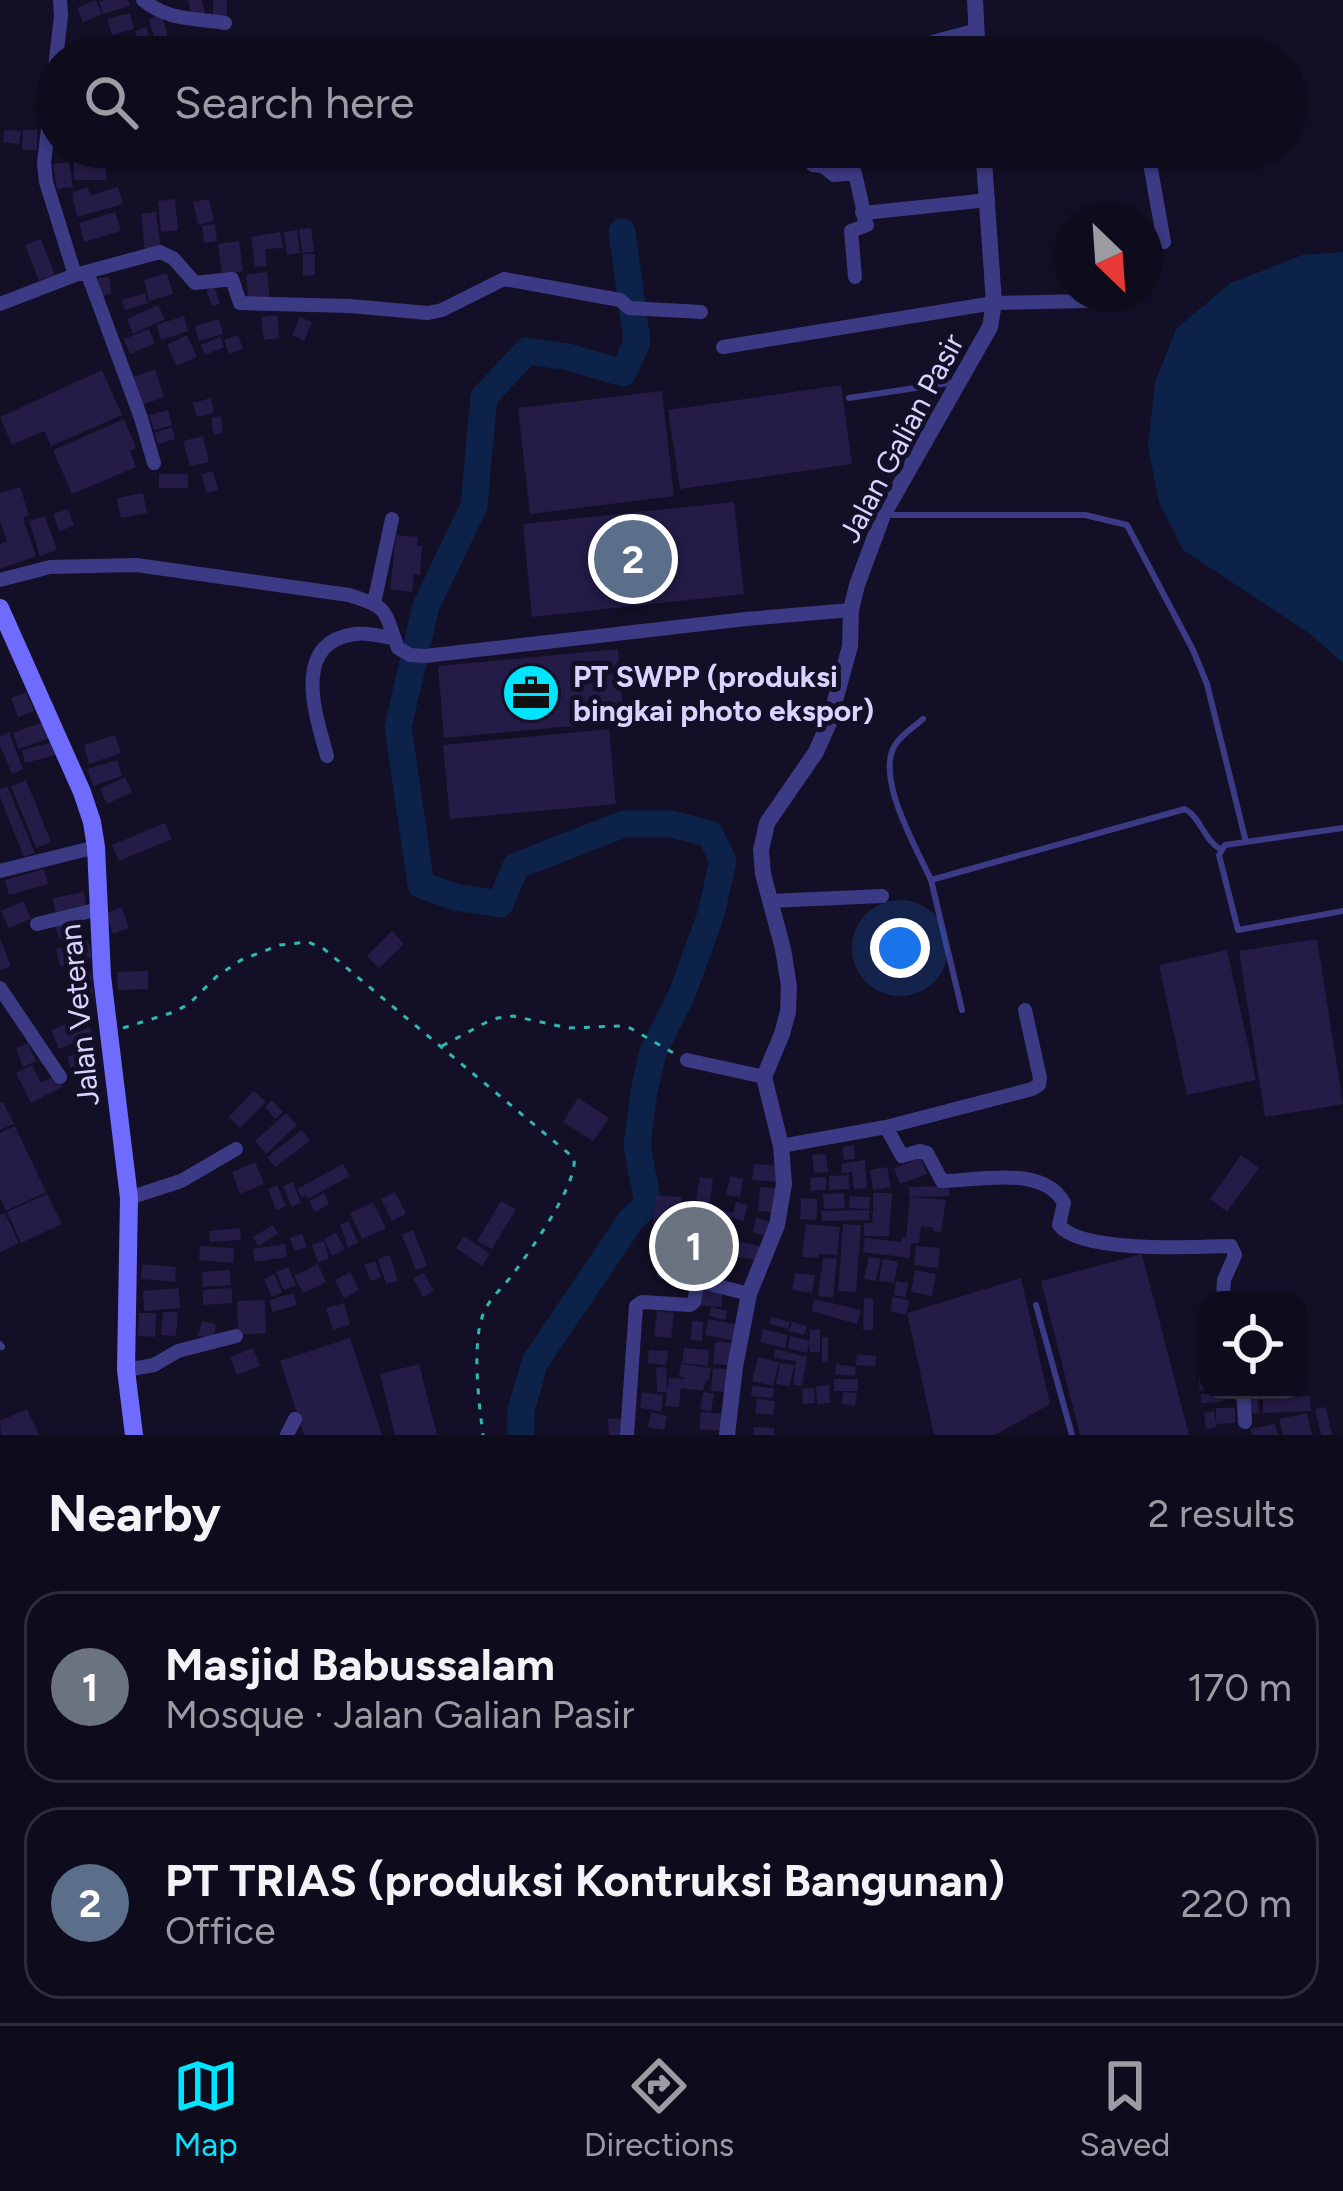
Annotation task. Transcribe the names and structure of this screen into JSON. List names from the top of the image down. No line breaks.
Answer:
{"streets":{"main road":["Jalan Veteran"],"street":["Jalan Galian Pasir"]},"places":{"office":["PT SWPP (produksi bingkai photo ekspor)"]},"north":"bottom right","page":{"search":"Search here","pins":["2","1"],"heading":["Nearby","2 results"],"list":[{"mark":"1","name":"Masjid Babussalam","note":"Mosque · Jalan Galian Pasir","value":"170 m"},{"mark":"2","name":"PT TRIAS (produksi Kontruksi Bangunan)","note":"Office","value":"220 m"}],"nav":["Map","Directions","Saved"]}}
